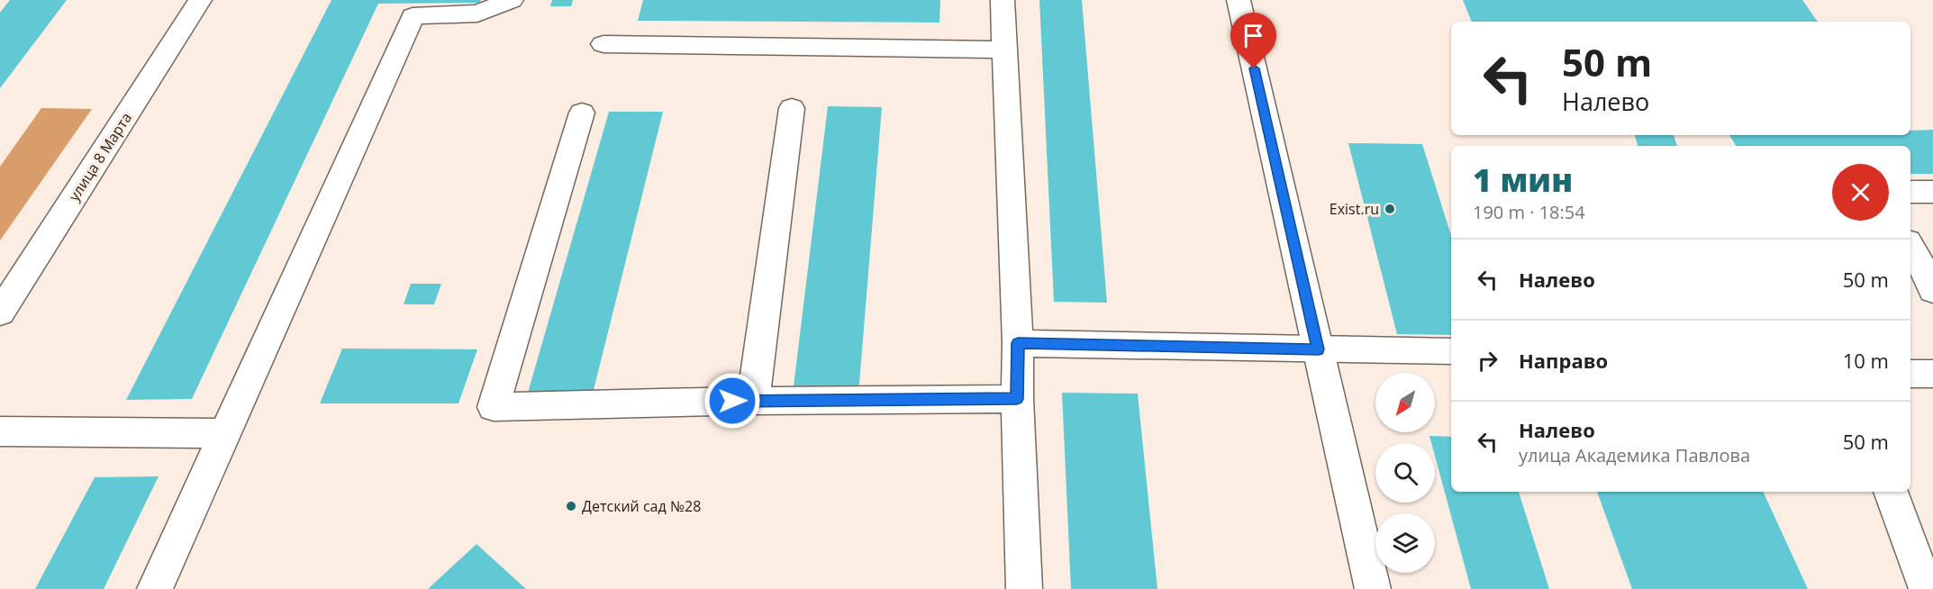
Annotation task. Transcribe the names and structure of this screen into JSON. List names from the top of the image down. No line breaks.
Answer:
{"streets":{"main road":["улица 8 Марта"]},"places":["Exist.ru","Детский сад №28"],"north":"bottom left","page":{"turn":["50 m","Налево"],"heading":["1 мин","190 m · 18:54"],"list":[{"name":"Налево","value":"50 m"},{"name":"Направо","value":"10 m"},{"name":"Налево","note":"улица Академика Павлова","value":"50 m"}]}}
